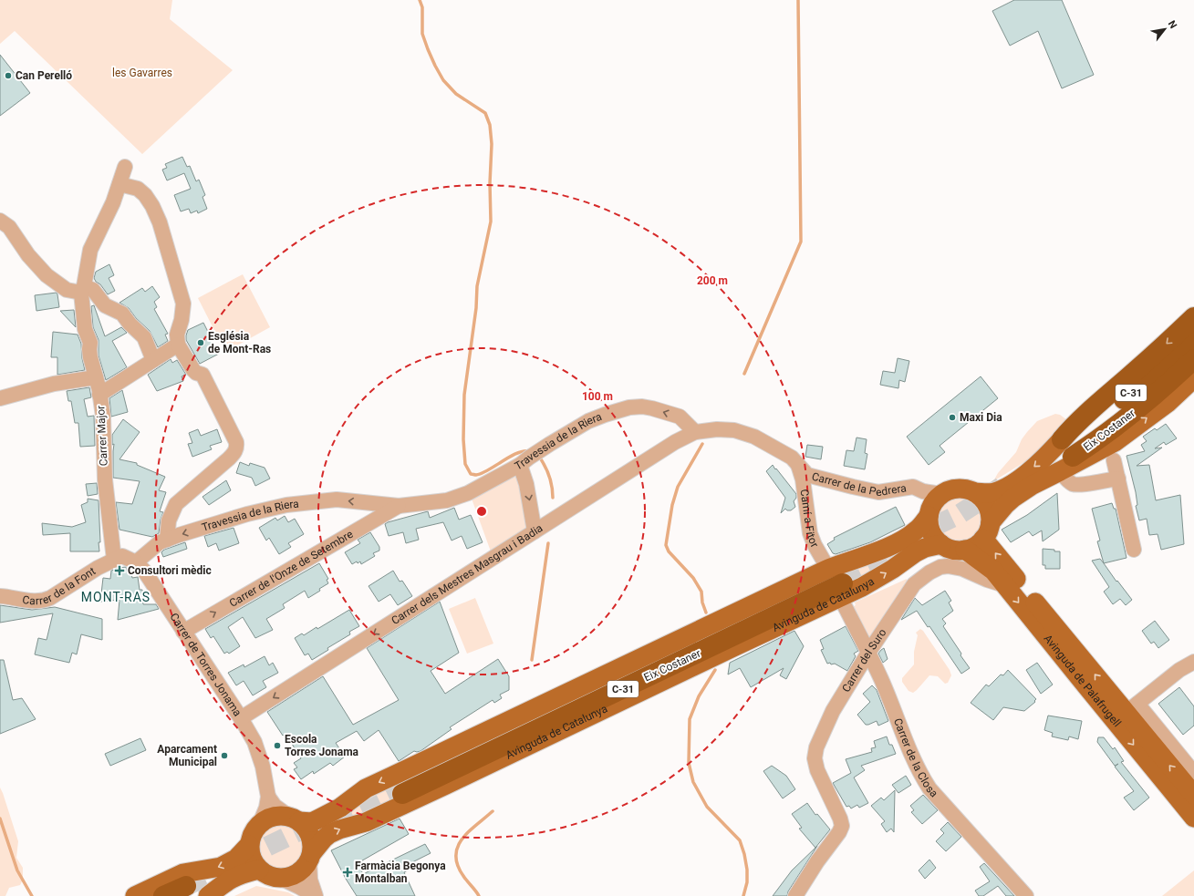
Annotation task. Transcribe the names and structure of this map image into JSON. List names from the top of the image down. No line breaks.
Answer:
{"streets":{"highway":["C-31","Eix Costaner"],"main road":["Avinguda de Catalunya","Avinguda de Palafrugell"],"street":["Carrer Major","Travessia de la Riera","Carrer de la Pedrera","Camí a Fitor","Carrer de l'Onze de Setembre","Carrer dels Mestres Masgrau i Badia","Carrer de la Font","Carrer del Suro","Carrer de Torres Jonama","Carrer de la Closa"]},"crossings":[["Eix Costaner","Camí a Fitor"],["Eix Costaner","Avinguda de Catalunya"],["Eix Costaner","Carrer de la Closa"],["Carrer Major","Carrer de la Font"],["Travessia de la Riera","Carrer de l'Onze de Setembre"],["Travessia de la Riera","Carrer dels Mestres Masgrau i Badia"],["Travessia de la Riera","Carrer de Torres Jonama"],["Carrer de la Pedrera","Camí a Fitor"],["Carrer de la Pedrera","Avinguda de Catalunya"],["Carrer de la Pedrera","Avinguda de Palafrugell"],["Camí a Fitor","Avinguda de Catalunya"],["Camí a Fitor","Carrer de la Closa"],["Carrer de l'Onze de Setembre","Carrer de Torres Jonama"],["Carrer dels Mestres Masgrau i Badia","Carrer de Torres Jonama"],["Avinguda de Catalunya","Carrer de Torres Jonama"],["Avinguda de Catalunya","Avinguda de Palafrugell"],["Avinguda de Catalunya","Carrer de la Closa"],["Carrer del Suro","Avinguda de Palafrugell"],["Carrer del Suro","Carrer de la Closa"]],"one_way":["Travessia de la Riera","Carrer de l'Onze de Setembre","Carrer dels Mestres Masgrau i Badia"],"districts":["MONT-RAS"],"parks":["les Gavarres"],"places":{"other":["Can Perelló","Església de Mont-Ras","Maxi Dia","Escola Torres Jonama","Aparcament Municipal"],"health":["Consultori mèdic","Farmàcia Begonya Montalban"]},"north":"top right","rings":["200 m","100 m"]}
